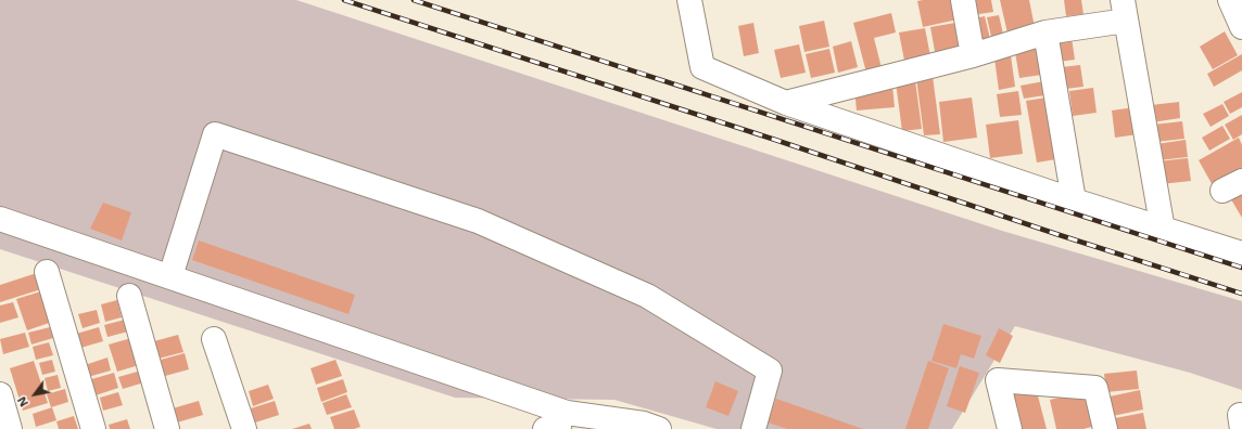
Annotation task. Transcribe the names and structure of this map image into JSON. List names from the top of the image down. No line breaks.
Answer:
{"north":"bottom left"}
